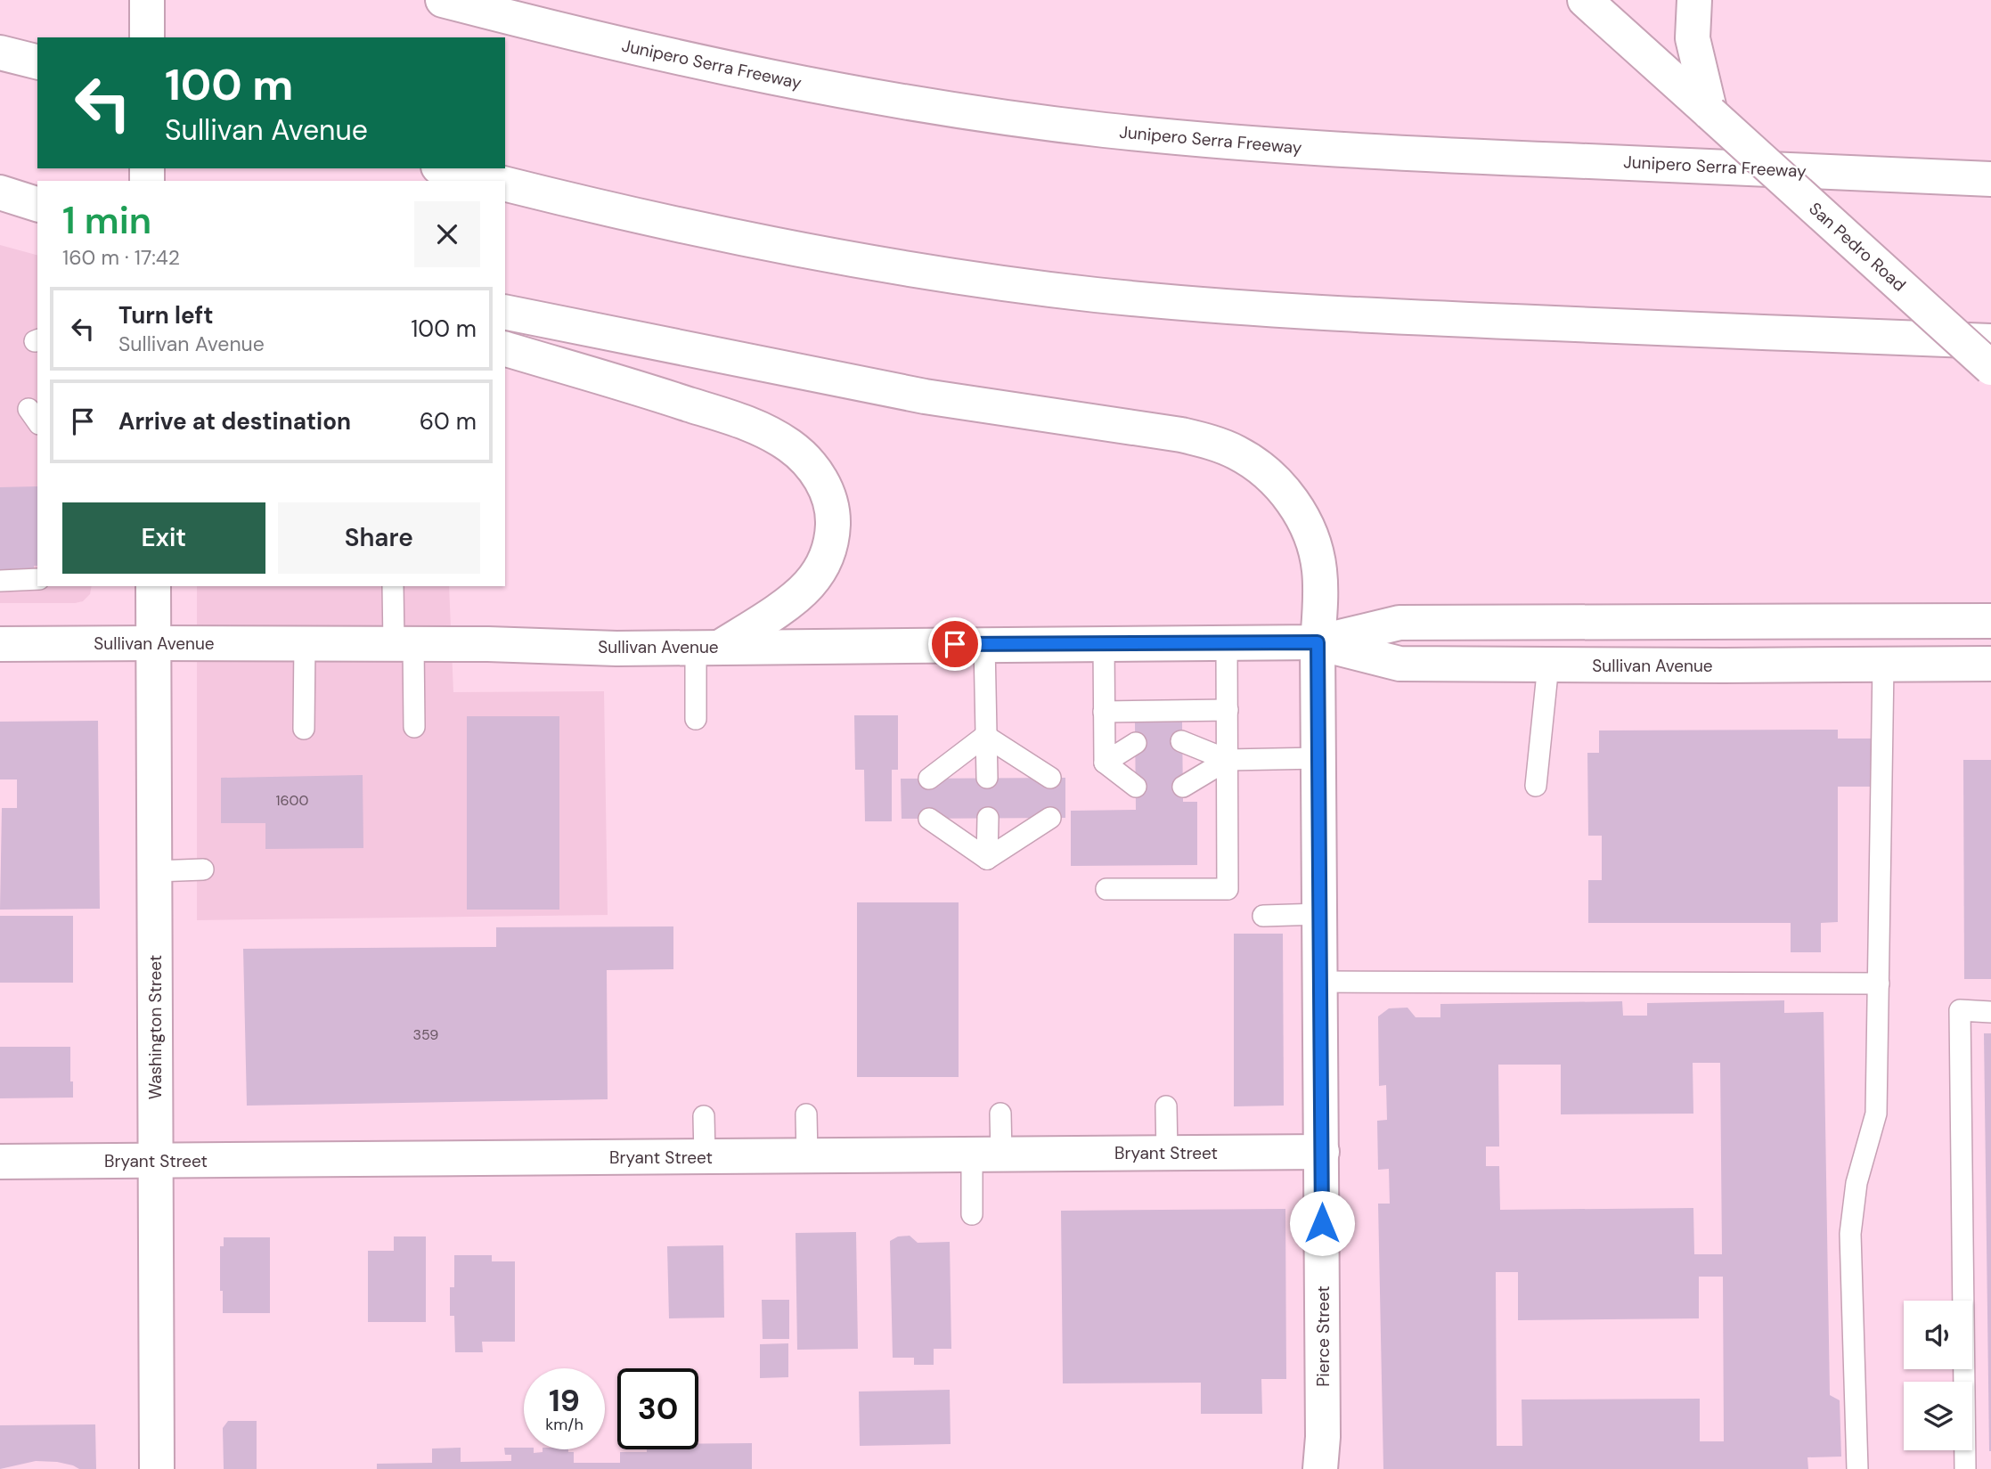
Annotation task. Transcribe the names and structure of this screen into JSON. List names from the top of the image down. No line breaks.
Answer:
{"streets":{"main road":["Junipero Serra Freeway","San Pedro Road","Sullivan Avenue","Washington Street","Bryant Street","Pierce Street"]},"crossings":[["Sullivan Avenue","Washington Street"],["Sullivan Avenue","Pierce Street"],["Washington Street","Bryant Street"],["Bryant Street","Pierce Street"]],"house_numbers":["1600","359"],"page":{"turn":["100 m","Sullivan Avenue"],"heading":["1 min","160 m · 17:42"],"list":[{"name":"Turn left","note":"Sullivan Avenue","value":"100 m"},{"name":"Arrive at destination","value":"60 m"}],"buttons":["Exit","Share"],"speed":"19 km/h","limit":"30"}}
